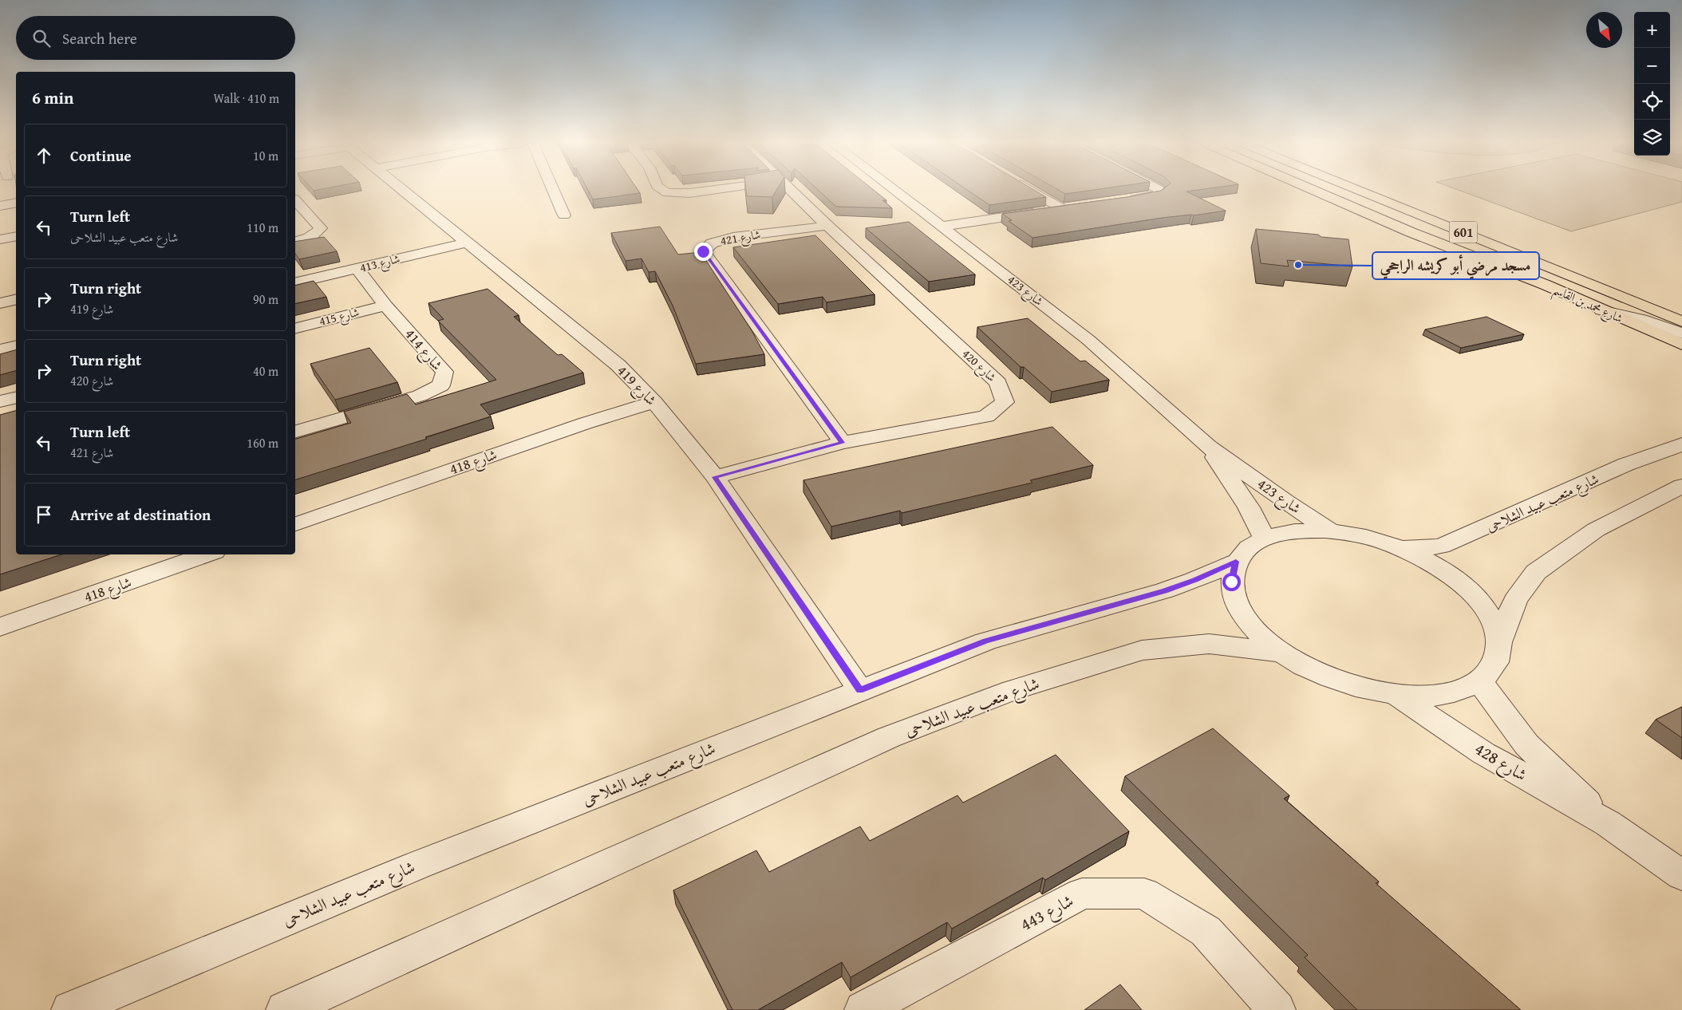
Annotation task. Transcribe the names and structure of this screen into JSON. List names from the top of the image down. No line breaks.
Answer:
{"streets":{"main road":["601","شارع محمد بن القاسم"],"street":["شارع 421","شارع 413","شارع 423","شارع 415","شارع 414","شارع 420","شارع 419","شارع 418","شارع متعب عبيد الشلاحى","شارع 428","شارع 443"]},"crossings":[["شارع 421","شارع 420"],["شارع 413","شارع 414"],["شارع 413","شارع 419"],["شارع 415","شارع 414"],["شارع 420","شارع 419"],["شارع 419","شارع 418"],["شارع 419","شارع متعب عبيد الشلاحى"]],"places":["مسجد مرضي أبو كريشه الراجحي"],"north":"bottom right","page":{"map_buttons":["+","−"],"search":"Search here","heading":["6 min","Walk · 410 m"],"list":[["Continue","10 m"],["Turn left","شارع متعب عبيد الشلاحى","110 m"],["Turn right","شارع 419","90 m"],["Turn right","شارع 420","40 m"],["Turn left","شارع 421","160 m"],"Arrive at destination"]}}
